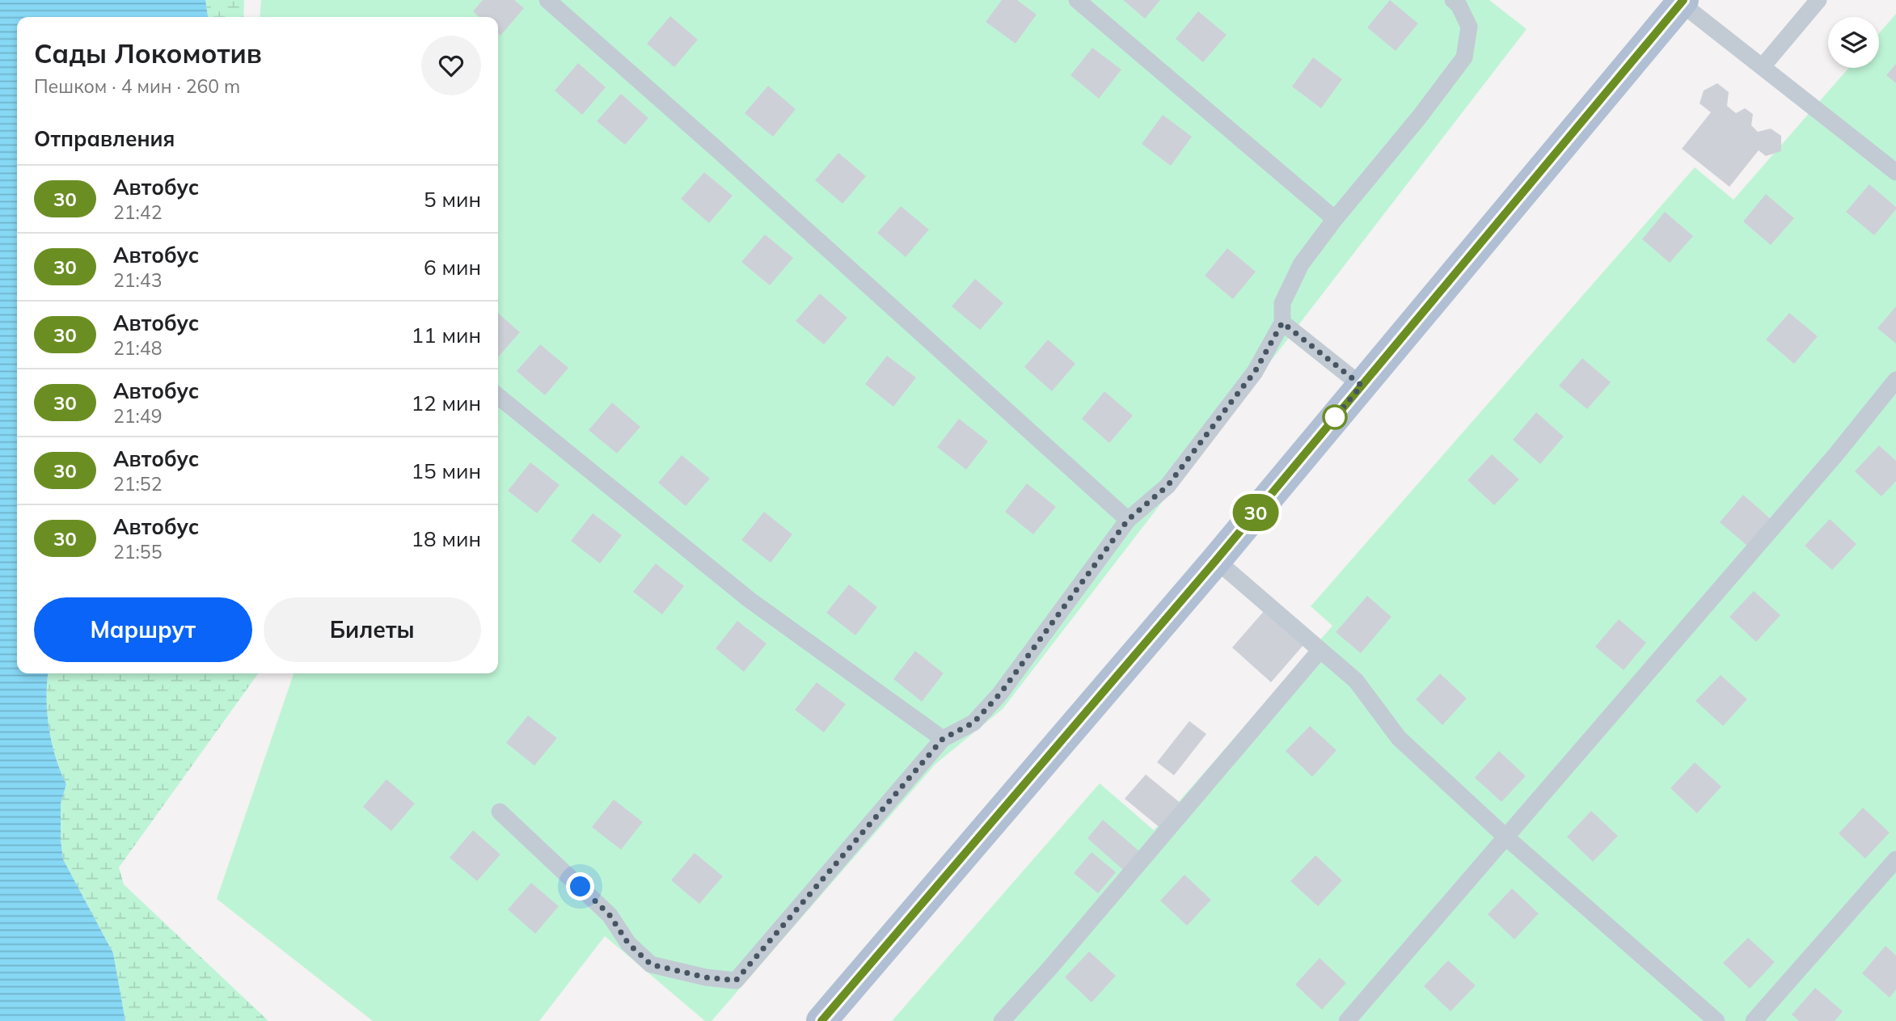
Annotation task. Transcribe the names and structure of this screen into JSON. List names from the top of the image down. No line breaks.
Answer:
{"lines":["bus line 30"],"page":{"on_map":"30","heading":[["Сады Локомотив","Пешком · 4 мин · 260 m"],"Отправления"],"list":[{"mark":"30","name":"Автобус","note":"21:42","value":"5 мин"},{"mark":"30","name":"Автобус","note":"21:43","value":"6 мин"},{"mark":"30","name":"Автобус","note":"21:48","value":"11 мин"},{"mark":"30","name":"Автобус","note":"21:49","value":"12 мин"},{"mark":"30","name":"Автобус","note":"21:52","value":"15 мин"},{"mark":"30","name":"Автобус","note":"21:55","value":"18 мин"}],"buttons":["Маршрут","Билеты"]}}
